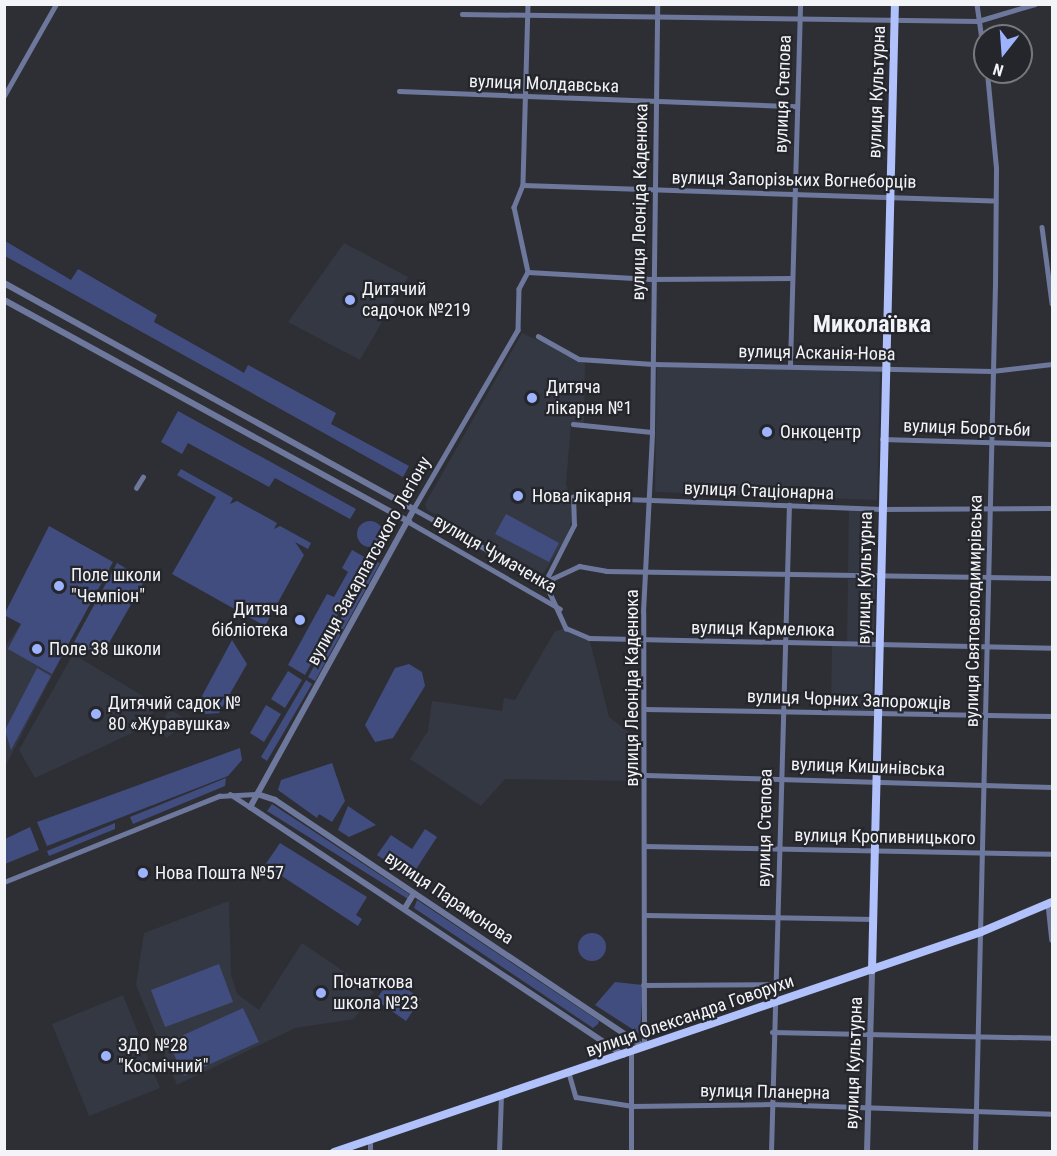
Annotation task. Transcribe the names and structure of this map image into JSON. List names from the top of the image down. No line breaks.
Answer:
{"streets":{"main road":["вулиця Культурна","вулиця Олександра Говорухи"],"street":["вулиця Молдавська","вулиця Степова","вулиця Запорізьких Вогнеборців","вулиця Леоніда Каденюка","вулиця Асканія-Нова","вулиця Боротьби","вулиця Стаціонарна","вулиця Чумаченка","вулиця Закарпатського Легіону","вулиця Святоволодимирівська","вулиця Кармелюка","вулиця Чорних Запорожців","вулиця Кишинівська","вулиця Кропивницького","вулиця Парамонова","вулиця Планерна"]},"crossings":[["вулиця Молдавська","вулиця Степова"],["вулиця Молдавська","вулиця Леоніда Каденюка"],["вулиця Культурна","вулиця Запорізьких Вогнеборців"],["вулиця Культурна","вулиця Асканія-Нова"],["вулиця Культурна","вулиця Боротьби"],["вулиця Культурна","вулиця Стаціонарна"],["вулиця Культурна","вулиця Кармелюка"],["вулиця Культурна","вулиця Чорних Запорожців"],["вулиця Культурна","вулиця Кишинівська"],["вулиця Культурна","вулиця Кропивницького"],["вулиця Культурна","вулиця Олександра Говорухи"],["вулиця Культурна","вулиця Планерна"],["вулиця Степова","вулиця Запорізьких Вогнеборців"],["вулиця Степова","вулиця Асканія-Нова"],["вулиця Степова","вулиця Стаціонарна"],["вулиця Степова","вулиця Кармелюка"],["вулиця Степова","вулиця Чорних Запорожців"],["вулиця Степова","вулиця Кишинівська"],["вулиця Степова","вулиця Кропивницького"],["вулиця Степова","вулиця Олександра Говорухи"],["вулиця Степова","вулиця Планерна"],["вулиця Запорізьких Вогнеборців","вулиця Леоніда Каденюка"],["вулиця Запорізьких Вогнеборців","вулиця Святоволодимирівська"],["вулиця Леоніда Каденюка","вулиця Асканія-Нова"],["вулиця Леоніда Каденюка","вулиця Стаціонарна"],["вулиця Леоніда Каденюка","вулиця Кармелюка"],["вулиця Леоніда Каденюка","вулиця Чорних Запорожців"],["вулиця Леоніда Каденюка","вулиця Кишинівська"],["вулиця Леоніда Каденюка","вулиця Кропивницького"],["вулиця Леоніда Каденюка","вулиця Парамонова"],["вулиця Леоніда Каденюка","вулиця Олександра Говорухи"],["вулиця Асканія-Нова","вулиця Святоволодимирівська"],["вулиця Боротьби","вулиця Святоволодимирівська"],["вулиця Стаціонарна","вулиця Чумаченка"],["вулиця Стаціонарна","вулиця Святоволодимирівська"],["вулиця Чумаченка","вулиця Закарпатського Легіону"],["вулиця Чумаченка","вулиця Кармелюка"],["вулиця Закарпатського Легіону","вулиця Парамонова"],["вулиця Святоволодимирівська","вулиця Кармелюка"],["вулиця Святоволодимирівська","вулиця Чорних Запорожців"],["вулиця Святоволодимирівська","вулиця Кишинівська"],["вулиця Святоволодимирівська","вулиця Кропивницького"],["вулиця Святоволодимирівська","вулиця Олександра Говорухи"],["вулиця Святоволодимирівська","вулиця Планерна"],["вулиця Парамонова","вулиця Олександра Говорухи"],["вулиця Олександра Говорухи","вулиця Планерна"]],"districts":["Миколаївка"],"places":["Дитячий садочок №219","Дитяча лікарня №1","Онкоцентр","Нова лікарня","Поле школи \"Чемпіон\"","Дитяча бібліотека","Поле 38 школи","Дитячий садок № 80 «Журавушка»","Нова Пошта №57","Початкова школа №23","ЗДО №28 \"Космічний\""],"north":"bottom"}
